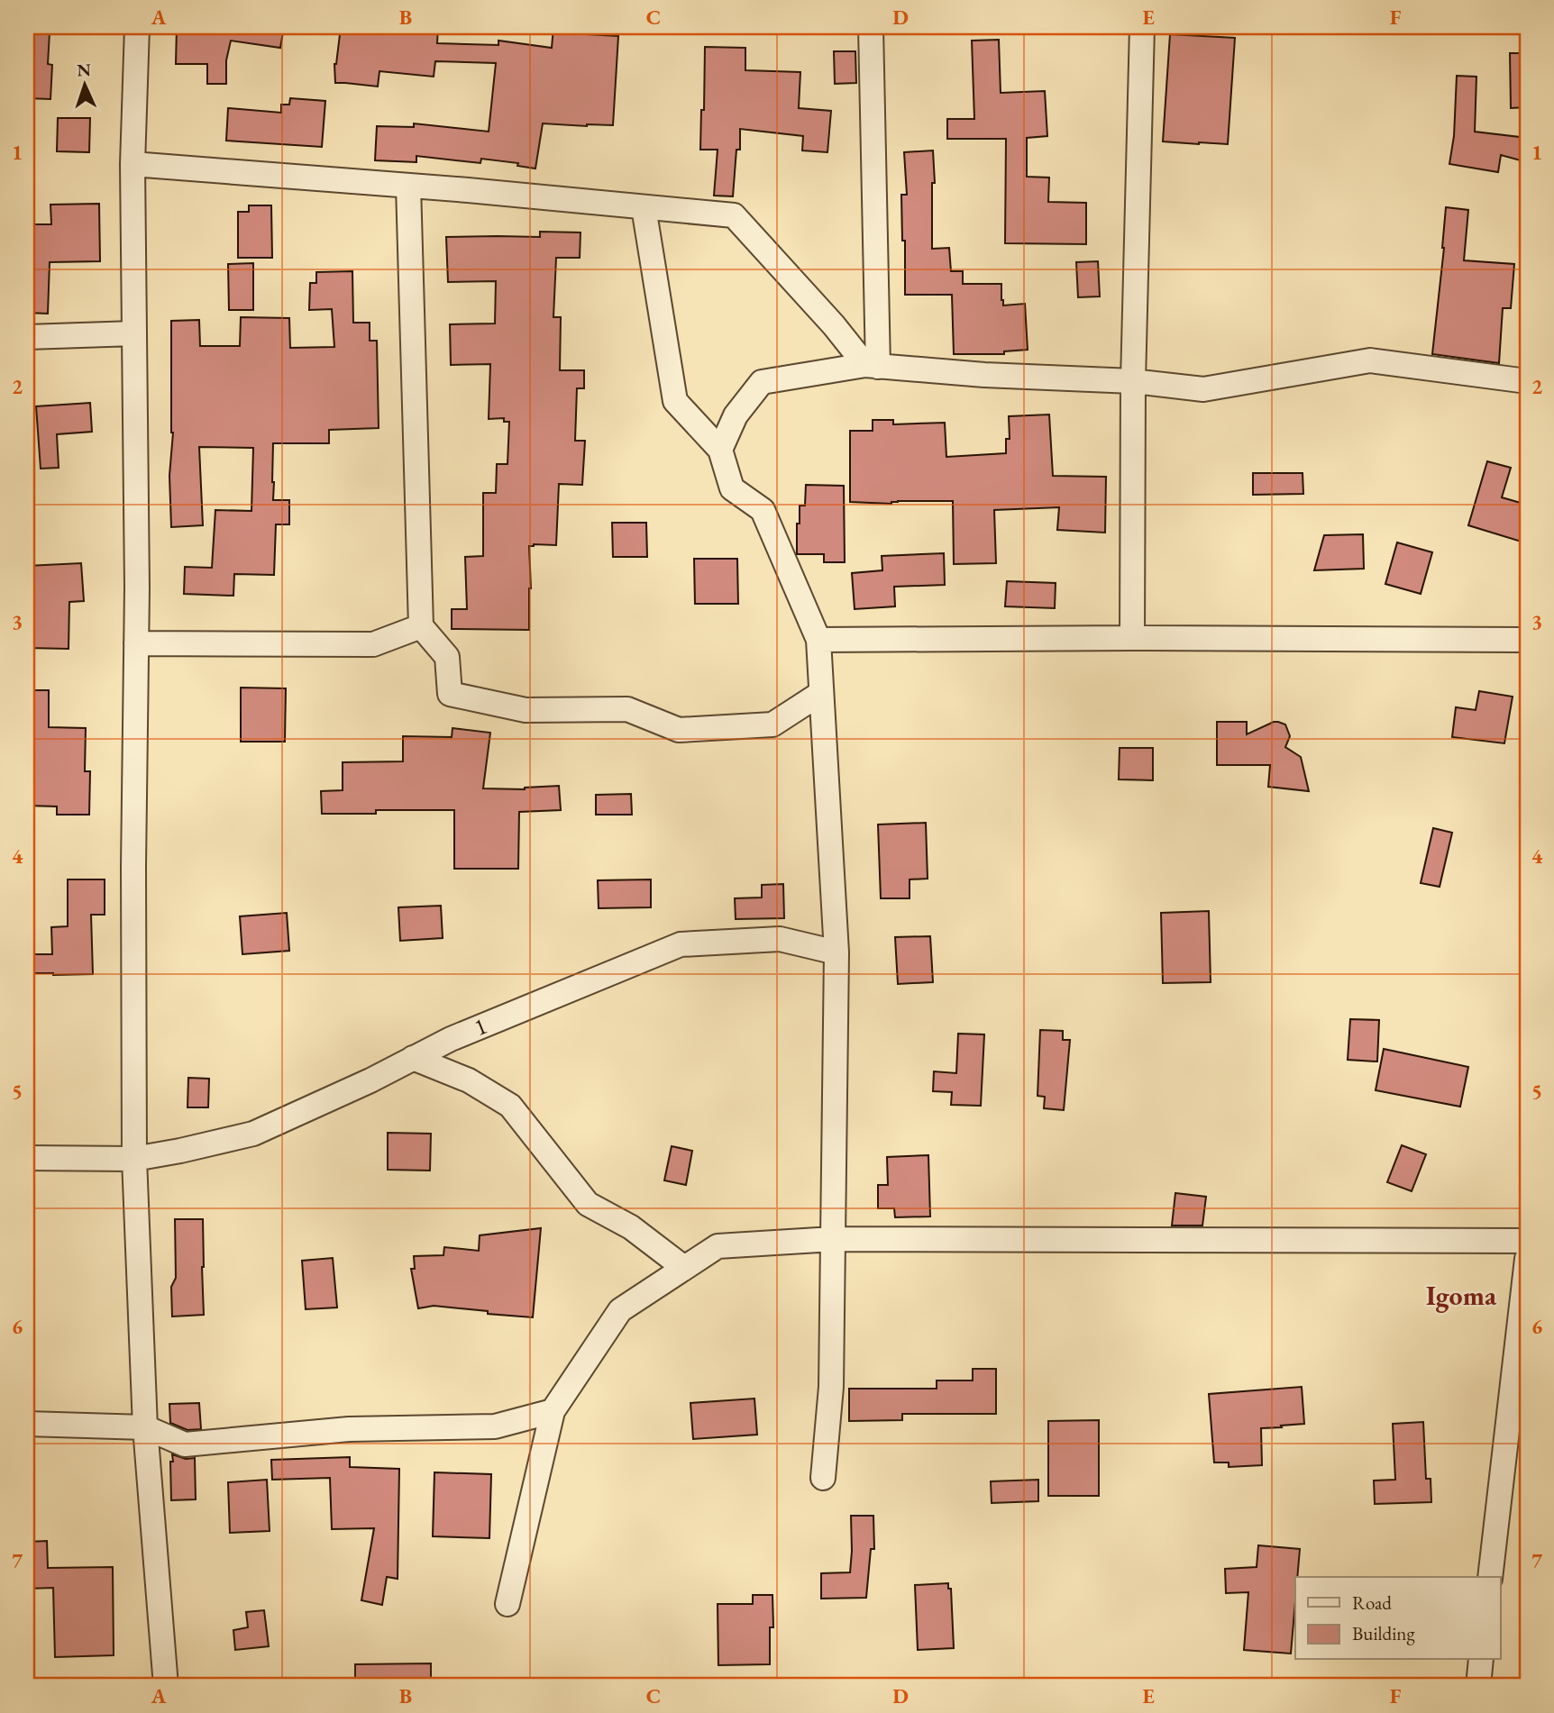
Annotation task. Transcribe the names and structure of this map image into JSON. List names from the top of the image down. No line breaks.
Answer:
{"streets":{"street":["1"]},"districts":["Igoma"],"legend":["Road","Building"],"north":"top","grid":{"columns":["A","B","C","D","E","F"],"rows":["1","2","3","4","5","6","7"]}}
